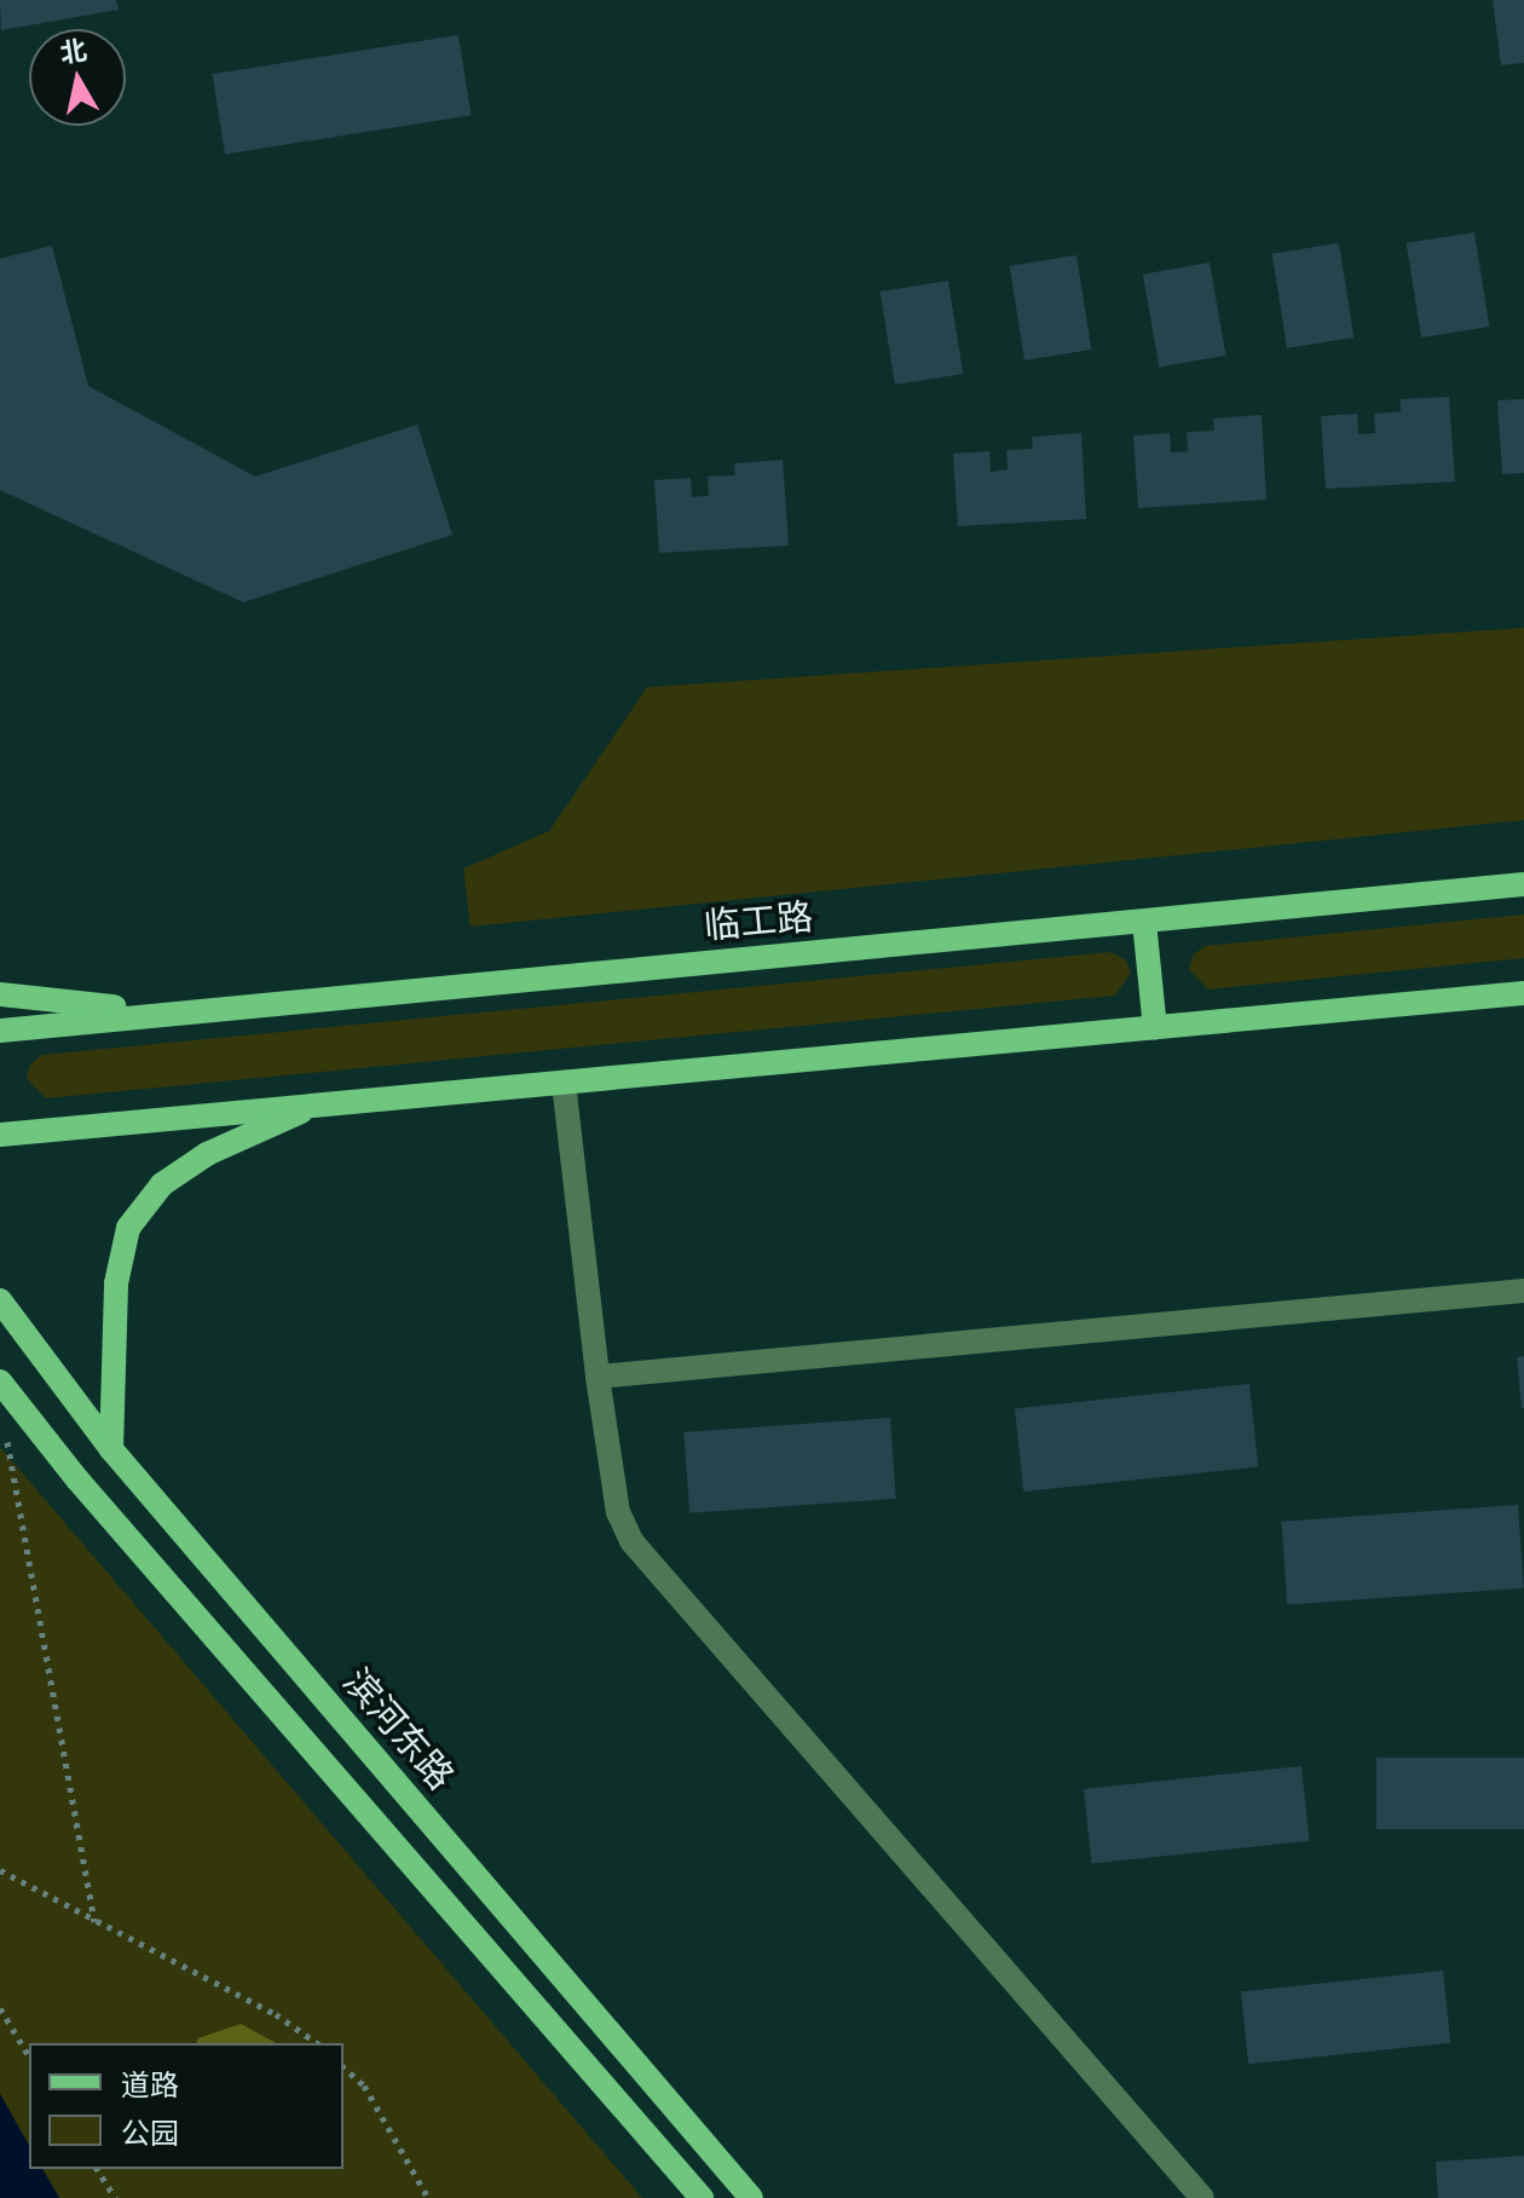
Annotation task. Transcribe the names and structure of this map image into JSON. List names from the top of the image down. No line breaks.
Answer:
{"streets":{"main road":["临工路","滨河东路"]},"legend":["道路","公园"],"north":"top"}
